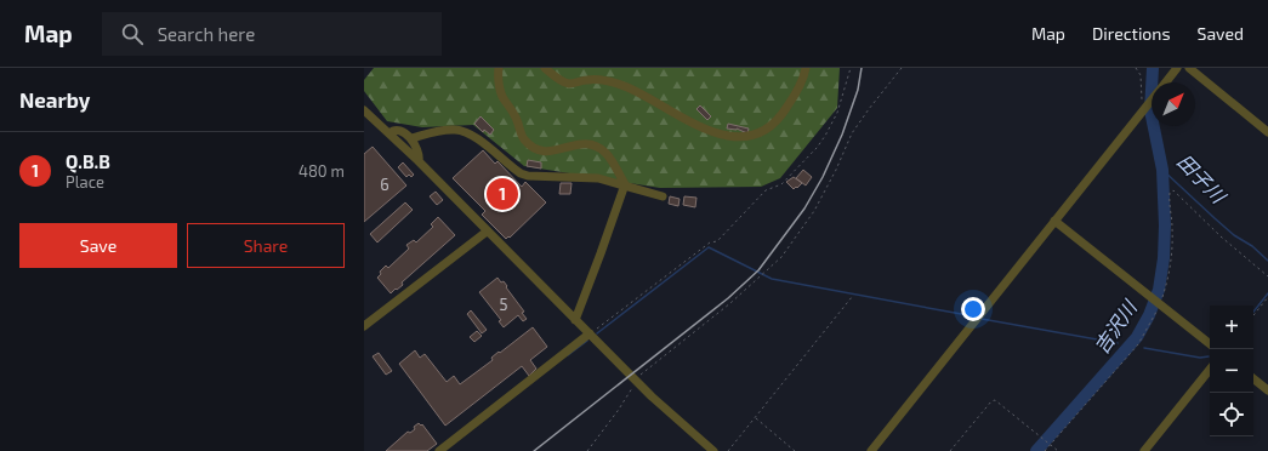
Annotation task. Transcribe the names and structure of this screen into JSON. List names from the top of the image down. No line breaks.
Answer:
{"water":["田子川","吉沢川"],"house_numbers":["6","5"],"north":"top right","page":{"header":"Map","search":"Search here","nav":["Map","Directions","Saved"],"heading":"Nearby","list":[{"mark":"1","name":"Q.B.B","note":"Place","value":"480 m"}],"pins":"1","buttons":["Save","Share"],"map_buttons":["+","−"]}}
